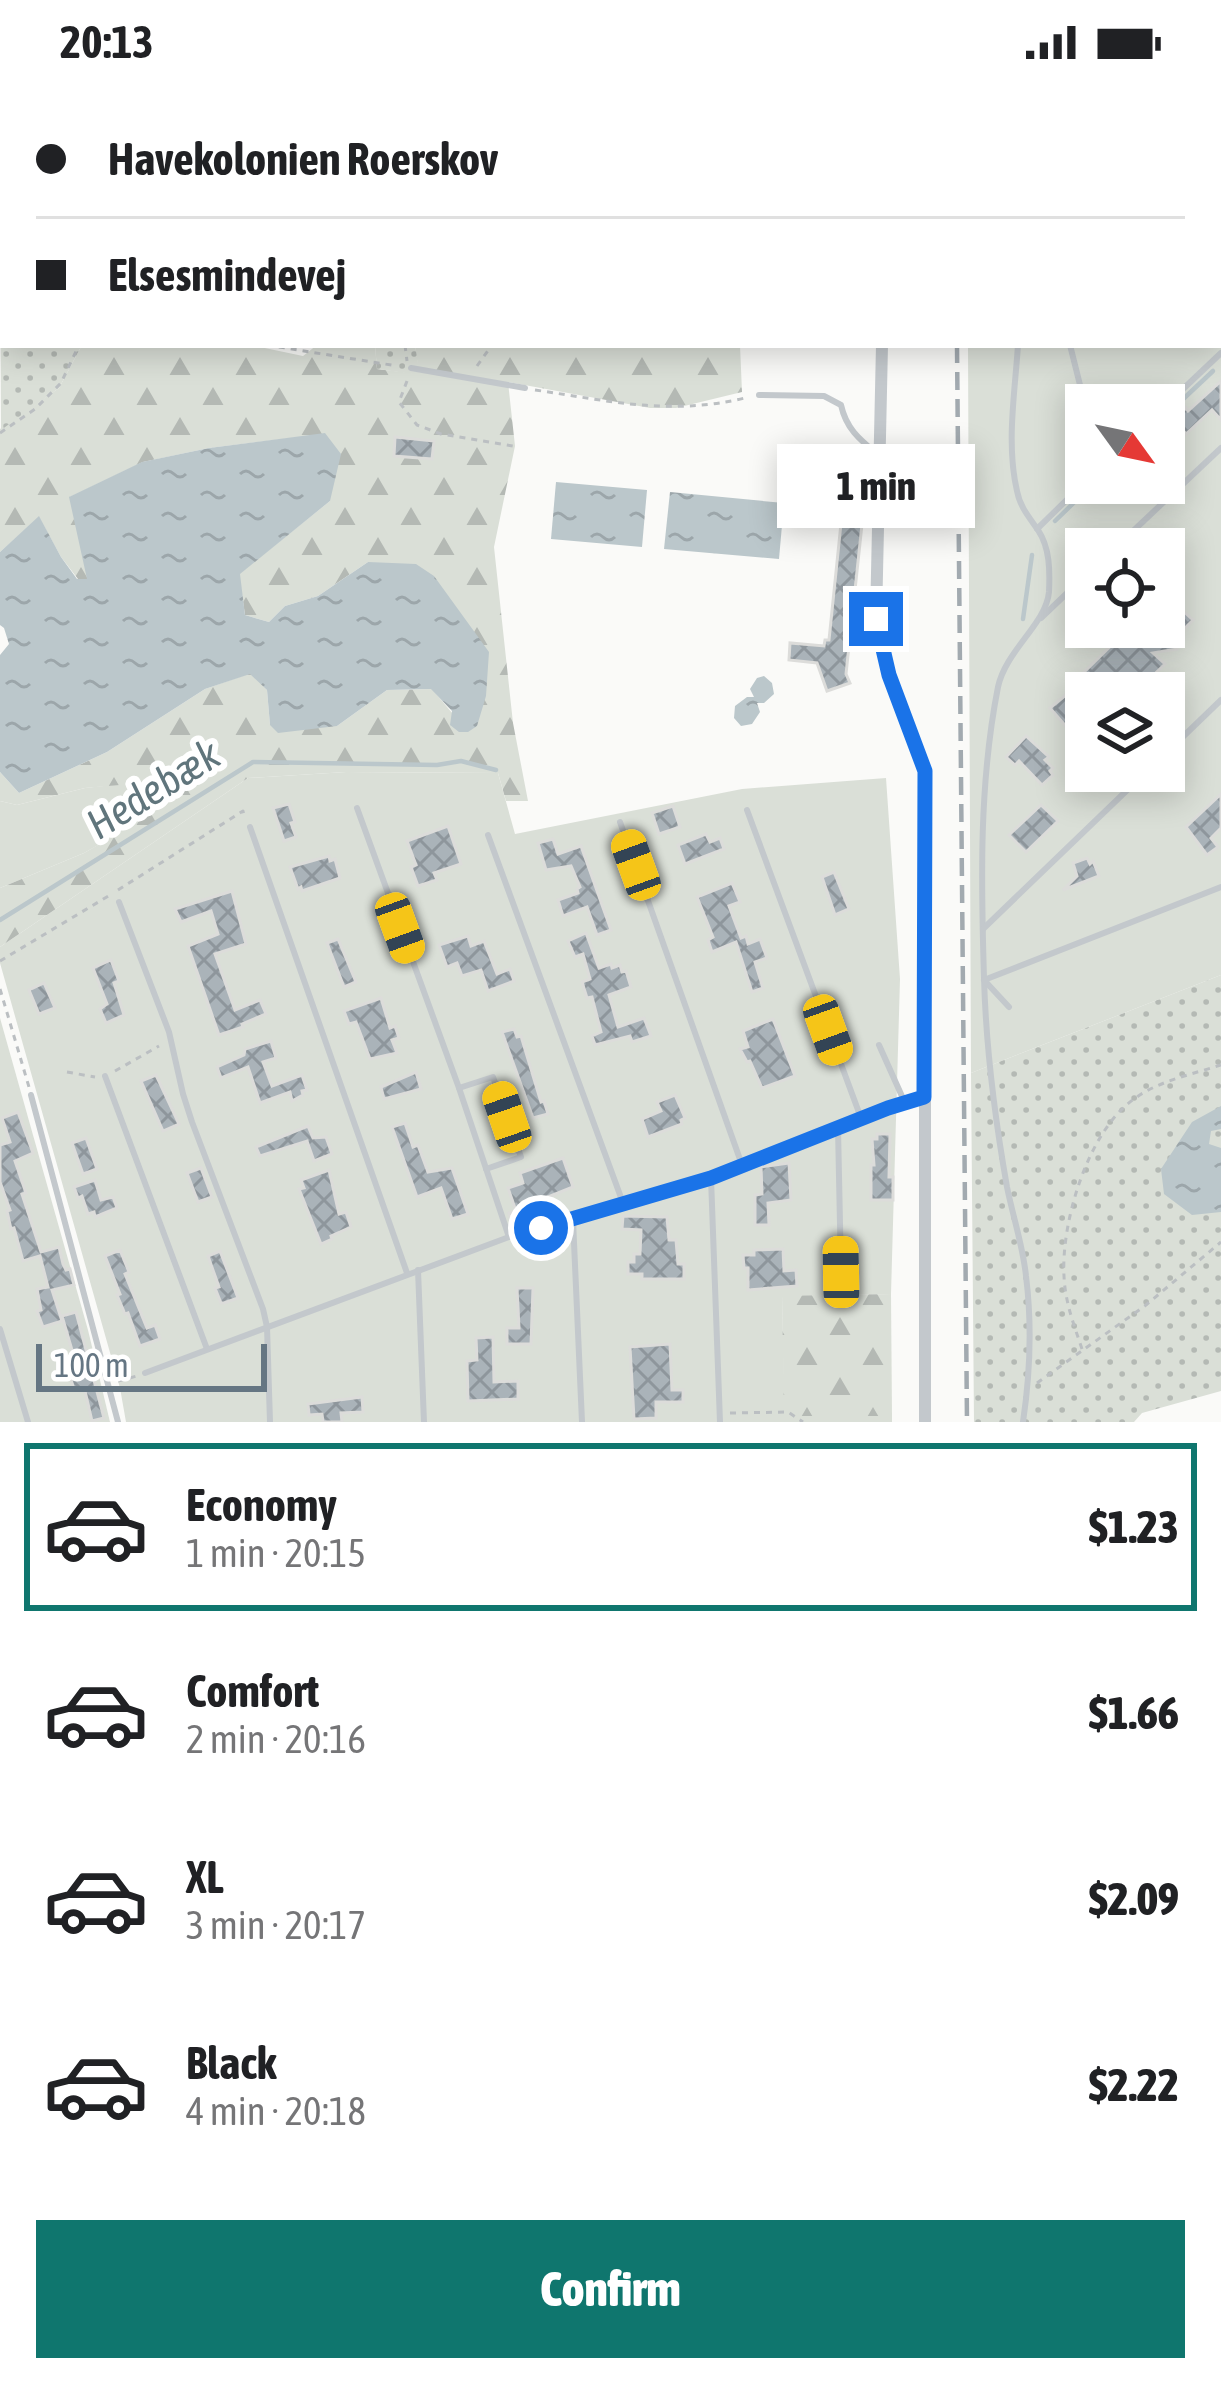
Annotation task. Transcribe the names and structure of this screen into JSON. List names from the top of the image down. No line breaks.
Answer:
{"water":["Hedebæk"],"scale_bar":"100 m","north":"bottom right","page":{"status":"20:13","banner":["Havekolonien Roerskov","Elsesmindevej"],"bubble":"1 min","scale":"100 m","list":[{"name":"Economy","note":"1 min · 20:15","value":"$1.23"},{"name":"Comfort","note":"2 min · 20:16","value":"$1.66"},{"name":"XL","note":"3 min · 20:17","value":"$2.09"},{"name":"Black","note":"4 min · 20:18","value":"$2.22"}],"buttons":"Confirm"}}
